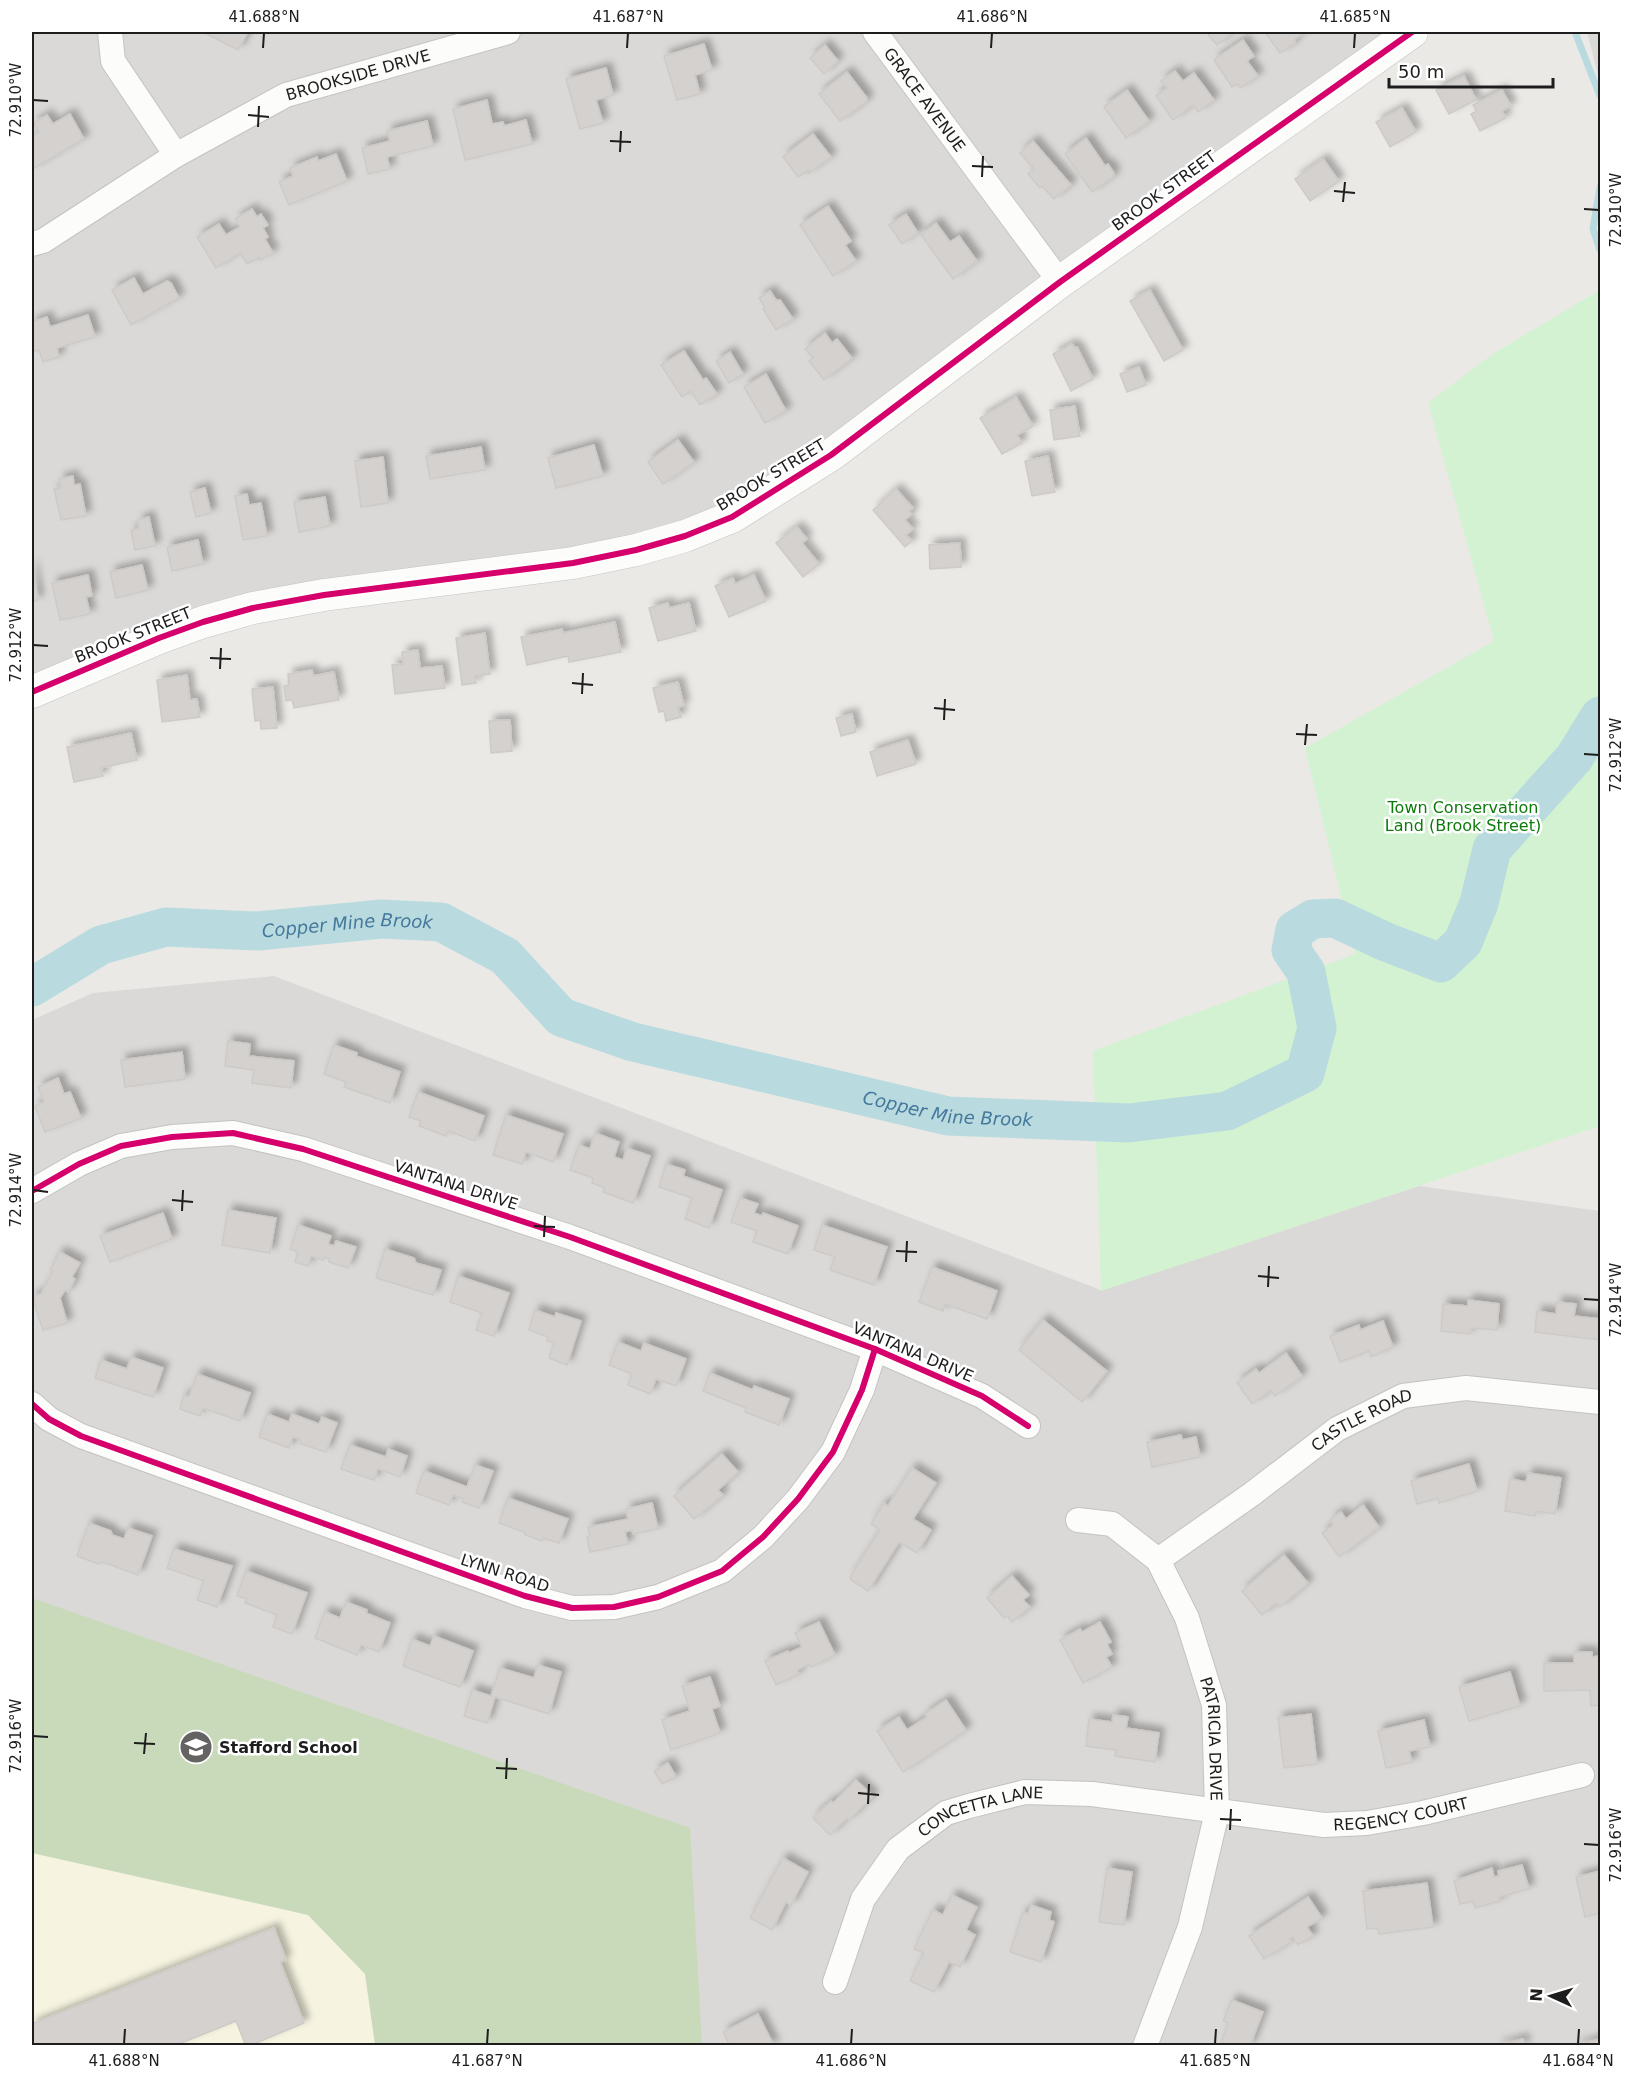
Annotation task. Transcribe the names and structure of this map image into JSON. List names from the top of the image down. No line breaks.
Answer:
{"streets":{"street":["BROOKSIDE DRIVE","GRACE AVENUE","BROOK STREET","VANTANA DRIVE","CASTLE ROAD","LYNN ROAD","PATRICIA DRIVE","REGENCY COURT","CONCETTA LANE"]},"crossings":[["GRACE AVENUE","BROOK STREET"],["VANTANA DRIVE","LYNN ROAD"],["CASTLE ROAD","PATRICIA DRIVE"],["PATRICIA DRIVE","REGENCY COURT"],["PATRICIA DRIVE","CONCETTA LANE"],["REGENCY COURT","CONCETTA LANE"]],"water":["Copper Mine Brook"],"parks":["Town Conservation Land (Brook Street)"],"places":{"school or university":["Stafford School"]},"scale_bar":"50 m","north":"left","coordinates":["41.688°N","41.687°N","41.686°N","41.685°N","72.910°W","72.912°W","72.914°W","72.916°W","41.684°N"]}
